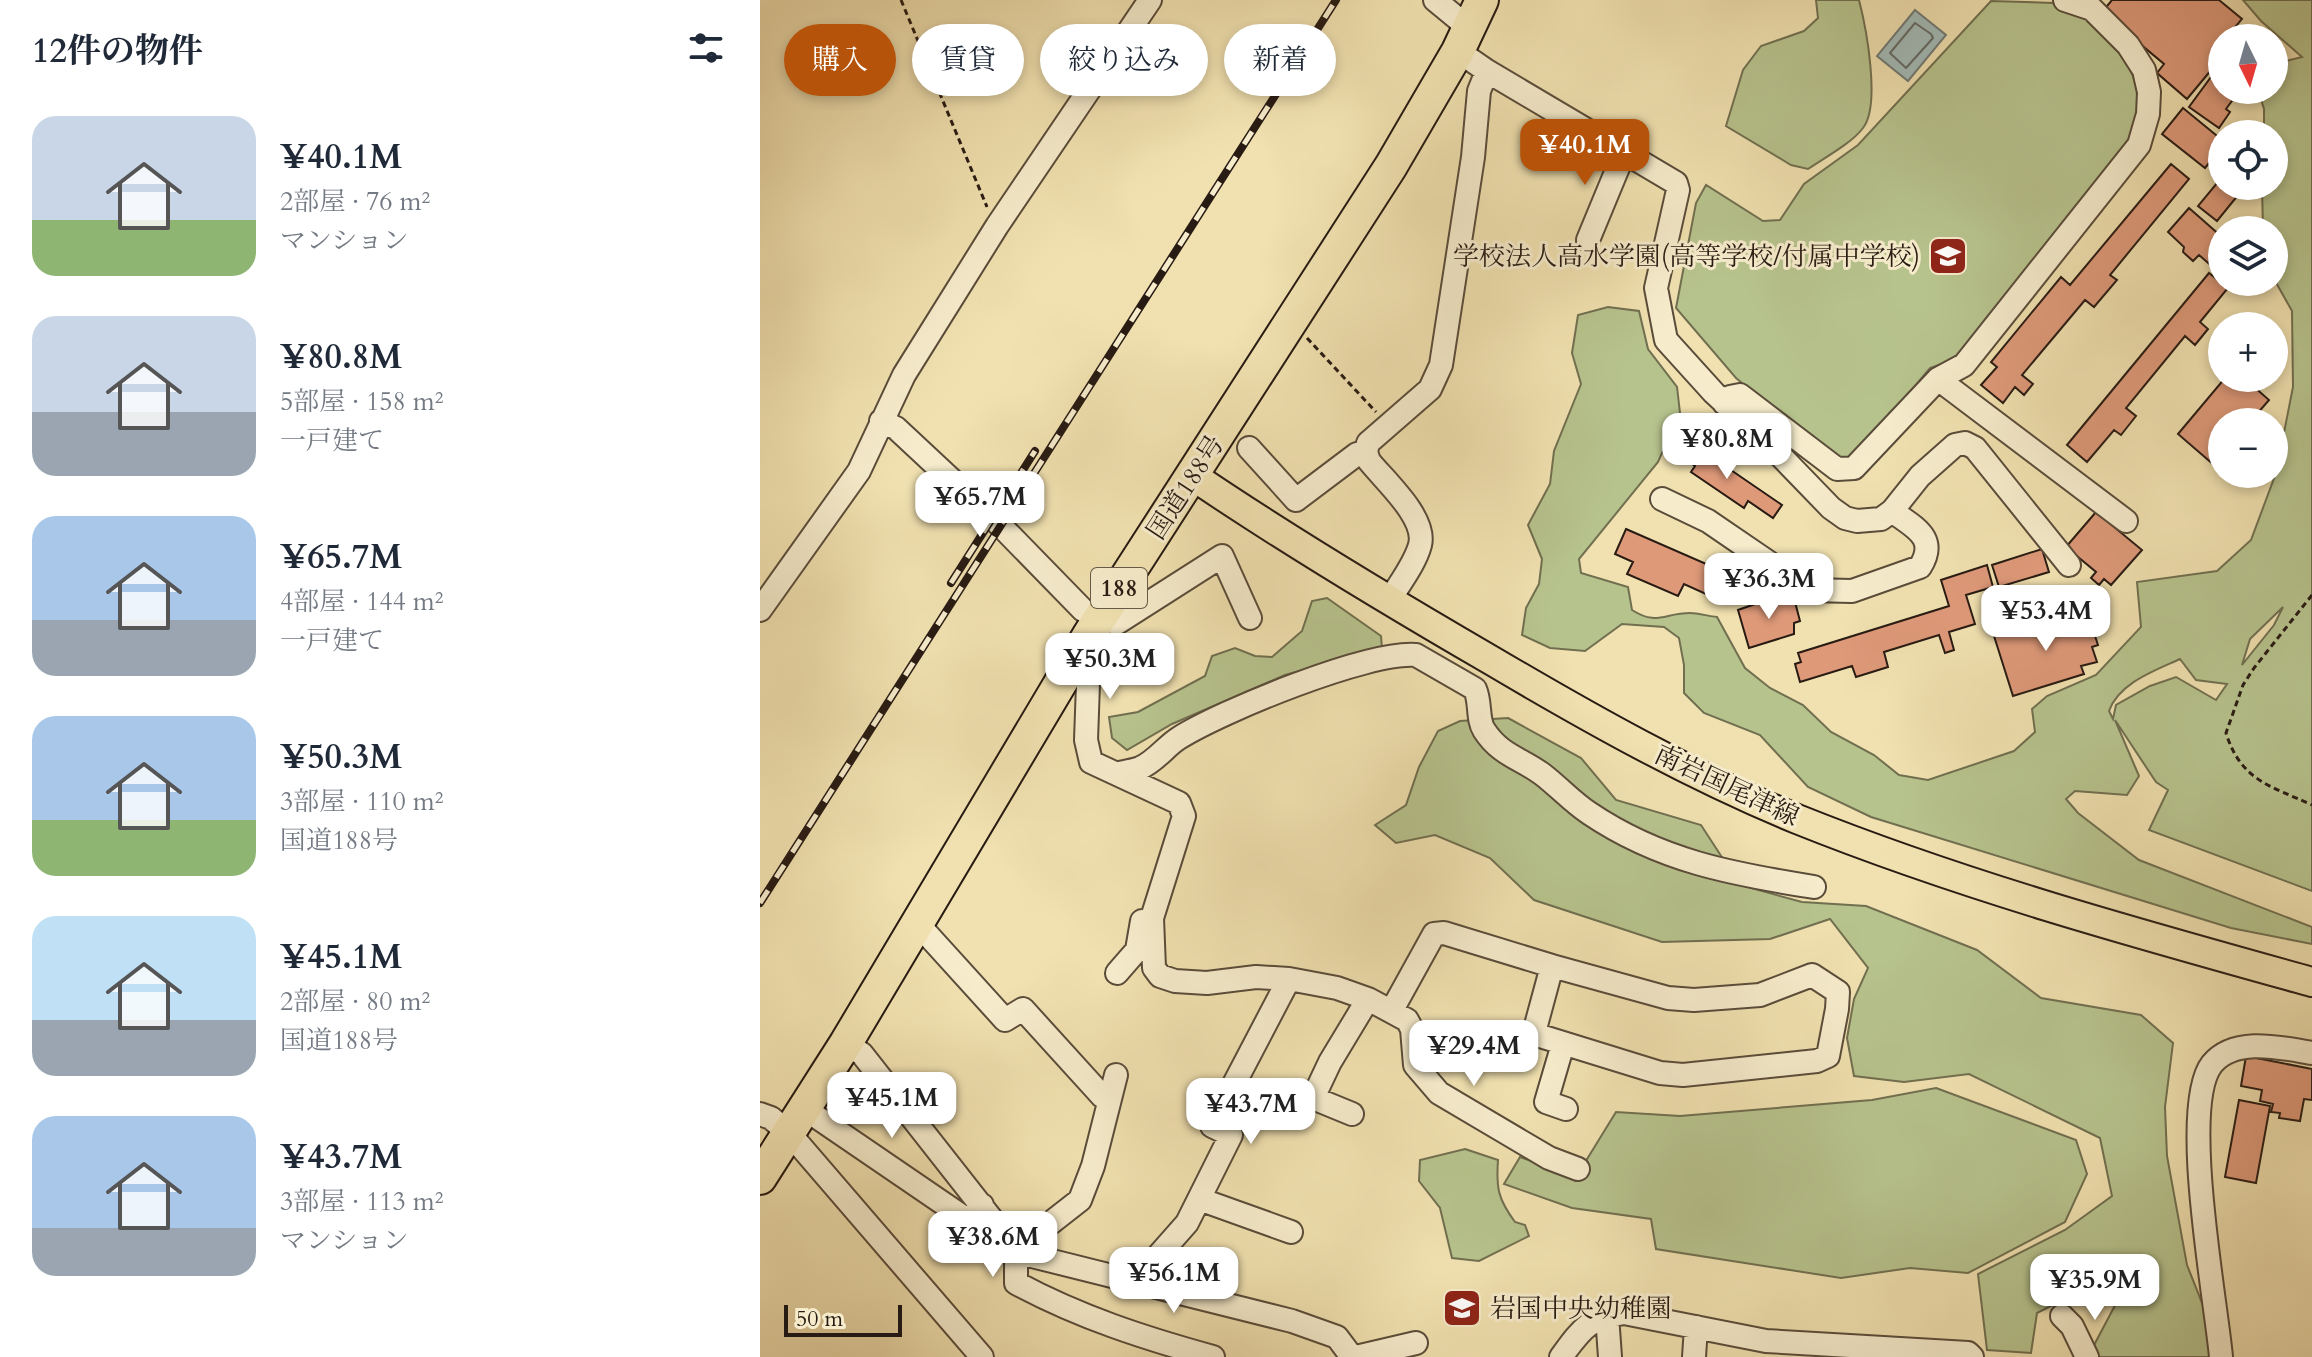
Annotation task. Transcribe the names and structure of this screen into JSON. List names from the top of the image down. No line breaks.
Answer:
{"streets":{"highway":["国道188号","188"],"main road":["南岩国尾津線"]},"crossings":[["国道188号","南岩国尾津線"]],"places":{"school or university":["学校法人高水学園(高等学校/付属中学校)","岩国中央幼稚園"]},"scale_bar":"50 m","north":"bottom","page":{"heading":"12件の物件","map_buttons":["+","−"],"chip":["購入","賃貸","絞り込み","新着"],"list":[{"name":"¥40.1M","note":"2部屋 · 76 m² · マンション"},{"name":"¥80.8M","note":"5部屋 · 158 m² · 一戸建て"},{"name":"¥65.7M","note":"4部屋 · 144 m² · 一戸建て"},{"name":"¥50.3M","note":"3部屋 · 110 m² · 国道188号"},{"name":"¥45.1M","note":"2部屋 · 80 m² · 国道188号"},{"name":"¥43.7M","note":"3部屋 · 113 m² · マンション"}],"price":["¥40.1M","¥80.8M","¥65.7M","¥36.3M","¥53.4M","¥50.3M","¥29.4M","¥45.1M","¥43.7M","¥38.6M","¥56.1M","¥35.9M"],"scale":"50 m"}}
